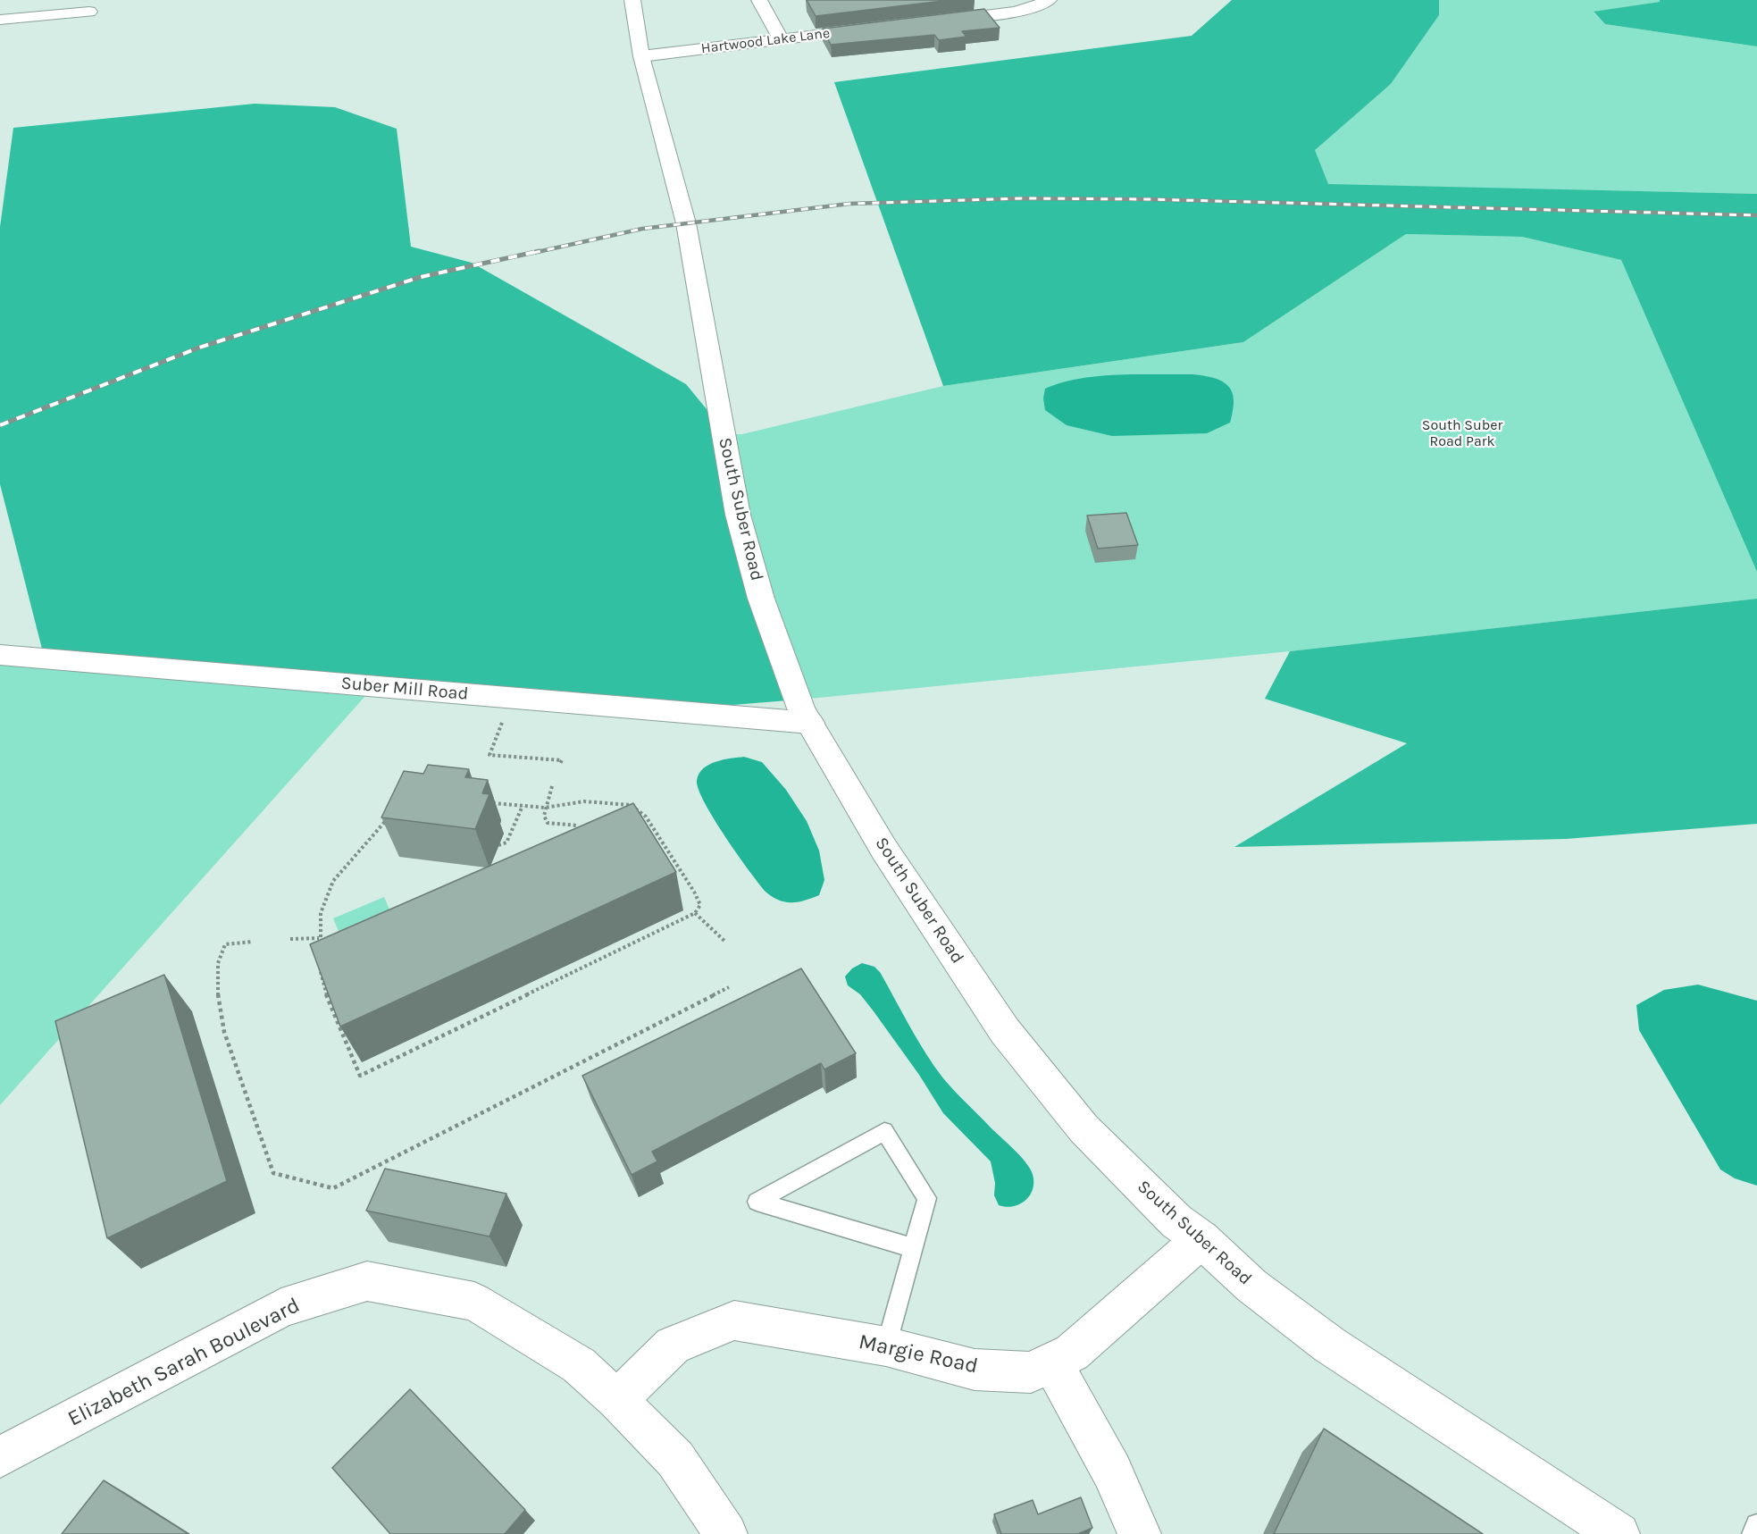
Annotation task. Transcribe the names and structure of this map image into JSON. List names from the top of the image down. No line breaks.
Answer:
{"streets":{"street":["Hartwood Lake Lane","South Suber Road","Suber Mill Road","Margie Road","Elizabeth Sarah Boulevard"]},"crossings":[["Hartwood Lake Lane","South Suber Road"],["South Suber Road","Suber Mill Road"],["South Suber Road","Margie Road"],["Margie Road","Elizabeth Sarah Boulevard"]],"parks":["South Suber Road Park"]}
